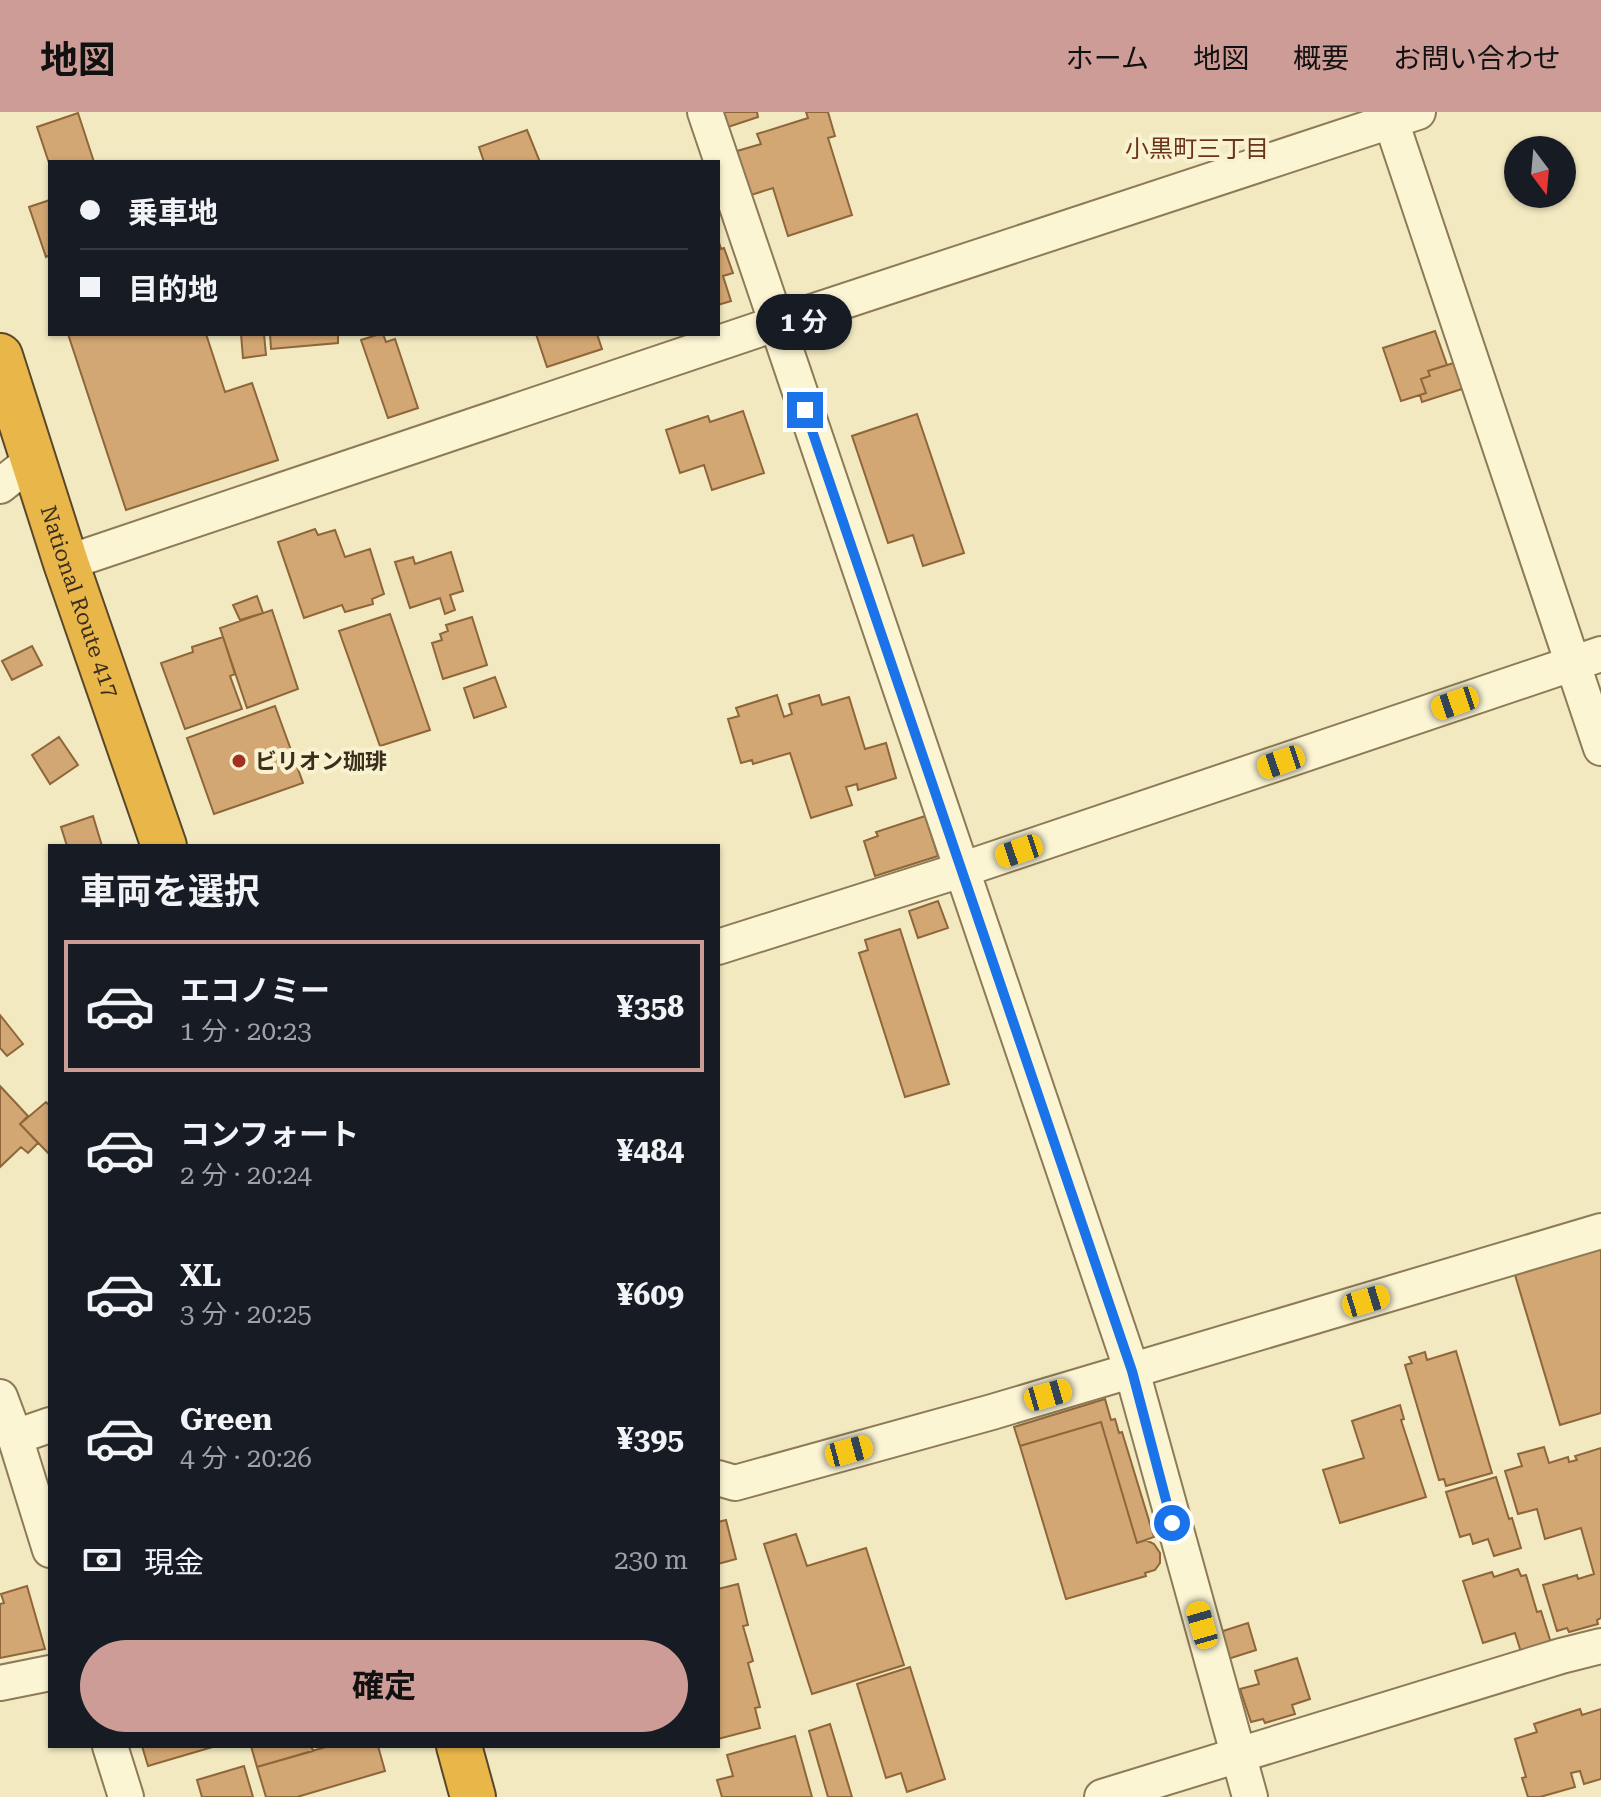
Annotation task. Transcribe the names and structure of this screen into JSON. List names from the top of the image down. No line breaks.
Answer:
{"streets":{"highway":["National Route 417"]},"districts":["小黒町三丁目"],"places":["ビリオン珈琲"],"north":"bottom","page":{"header":"地図","nav":["ホーム","地図","概要","お問い合わせ"],"banner":["乗車地","目的地"],"bubble":"1 分","heading":"車両を選択","list":[{"name":"エコノミー","note":"1 分 · 20:23","value":"¥358"},{"name":"コンフォート","note":"2 分 · 20:24","value":"¥484"},{"name":"XL","note":"3 分 · 20:25","value":"¥609"},{"name":"Green","note":"4 分 · 20:26","value":"¥395"}],"pay":["現金","230 m"],"buttons":"確定"}}
